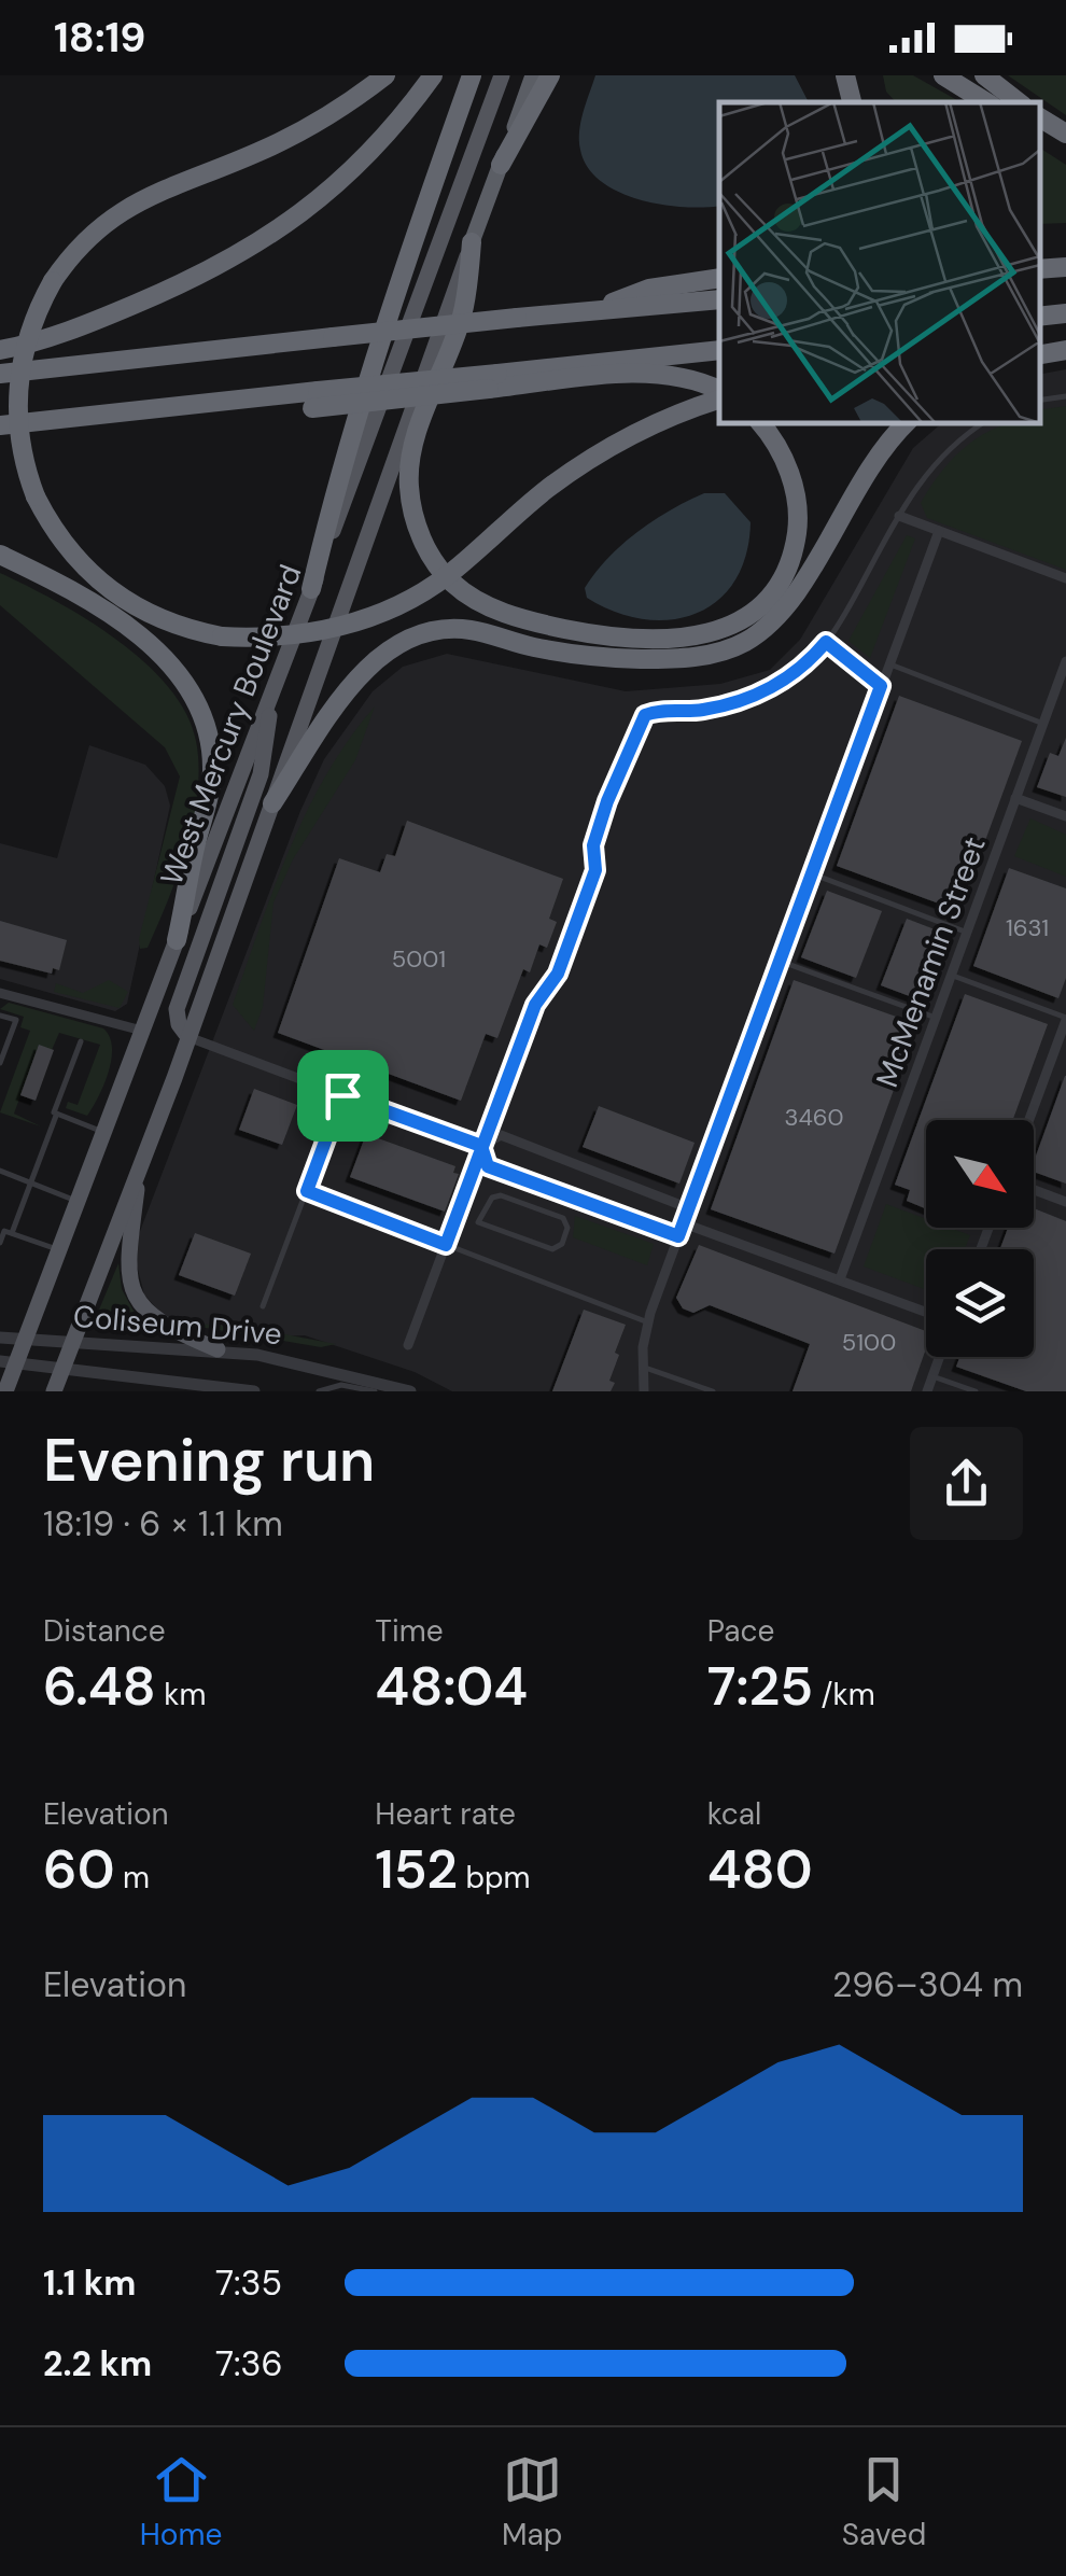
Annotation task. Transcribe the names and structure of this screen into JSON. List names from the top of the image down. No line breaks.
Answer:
{"streets":{"highway":["West Mercury Boulevard"],"street":["McMenamin Street","Coliseum Drive"]},"crossings":[["West Mercury Boulevard","Coliseum Drive"]],"house_numbers":["1631","5001","3460","5100"],"north":"bottom right","page":{"status":"18:19","heading":["Evening run","18:19 · 6 × 1.1 km"],"stats":[["Distance","6.48 km"],["Time","48:04"],["Pace","7:25 /km"],["Elevation","60 m"],["Heart rate","152 bpm"],["kcal","480"]],"chart":["Elevation","296–304 m"],"list":[{"name":"1.1 km","note":"7:35"},{"name":"2.2 km","note":"7:36"}],"tabs":["Home","Map","Saved"]}}
